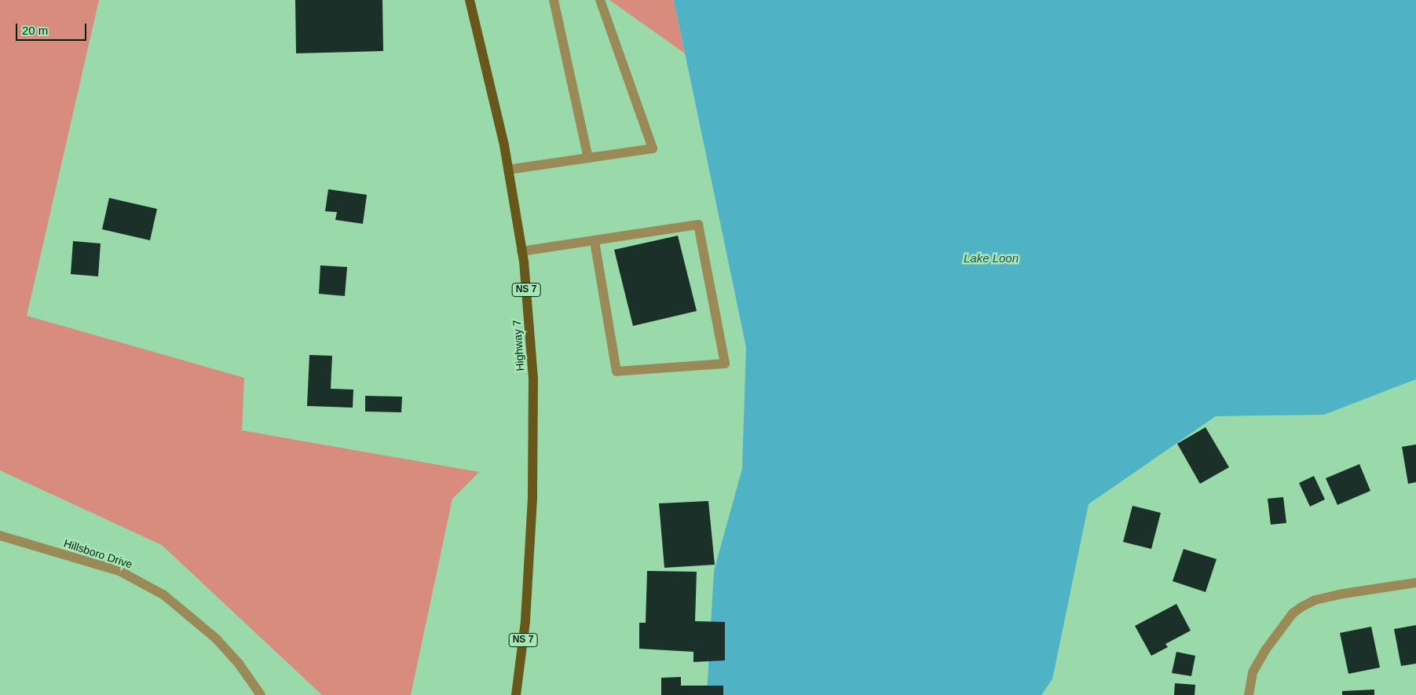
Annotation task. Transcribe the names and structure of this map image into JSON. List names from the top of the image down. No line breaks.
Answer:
{"streets":{"main road":["NS 7","Highway 7"],"street":["Hillsboro Drive"]},"water":["Lake Loon"],"scale_bar":"20 m"}
